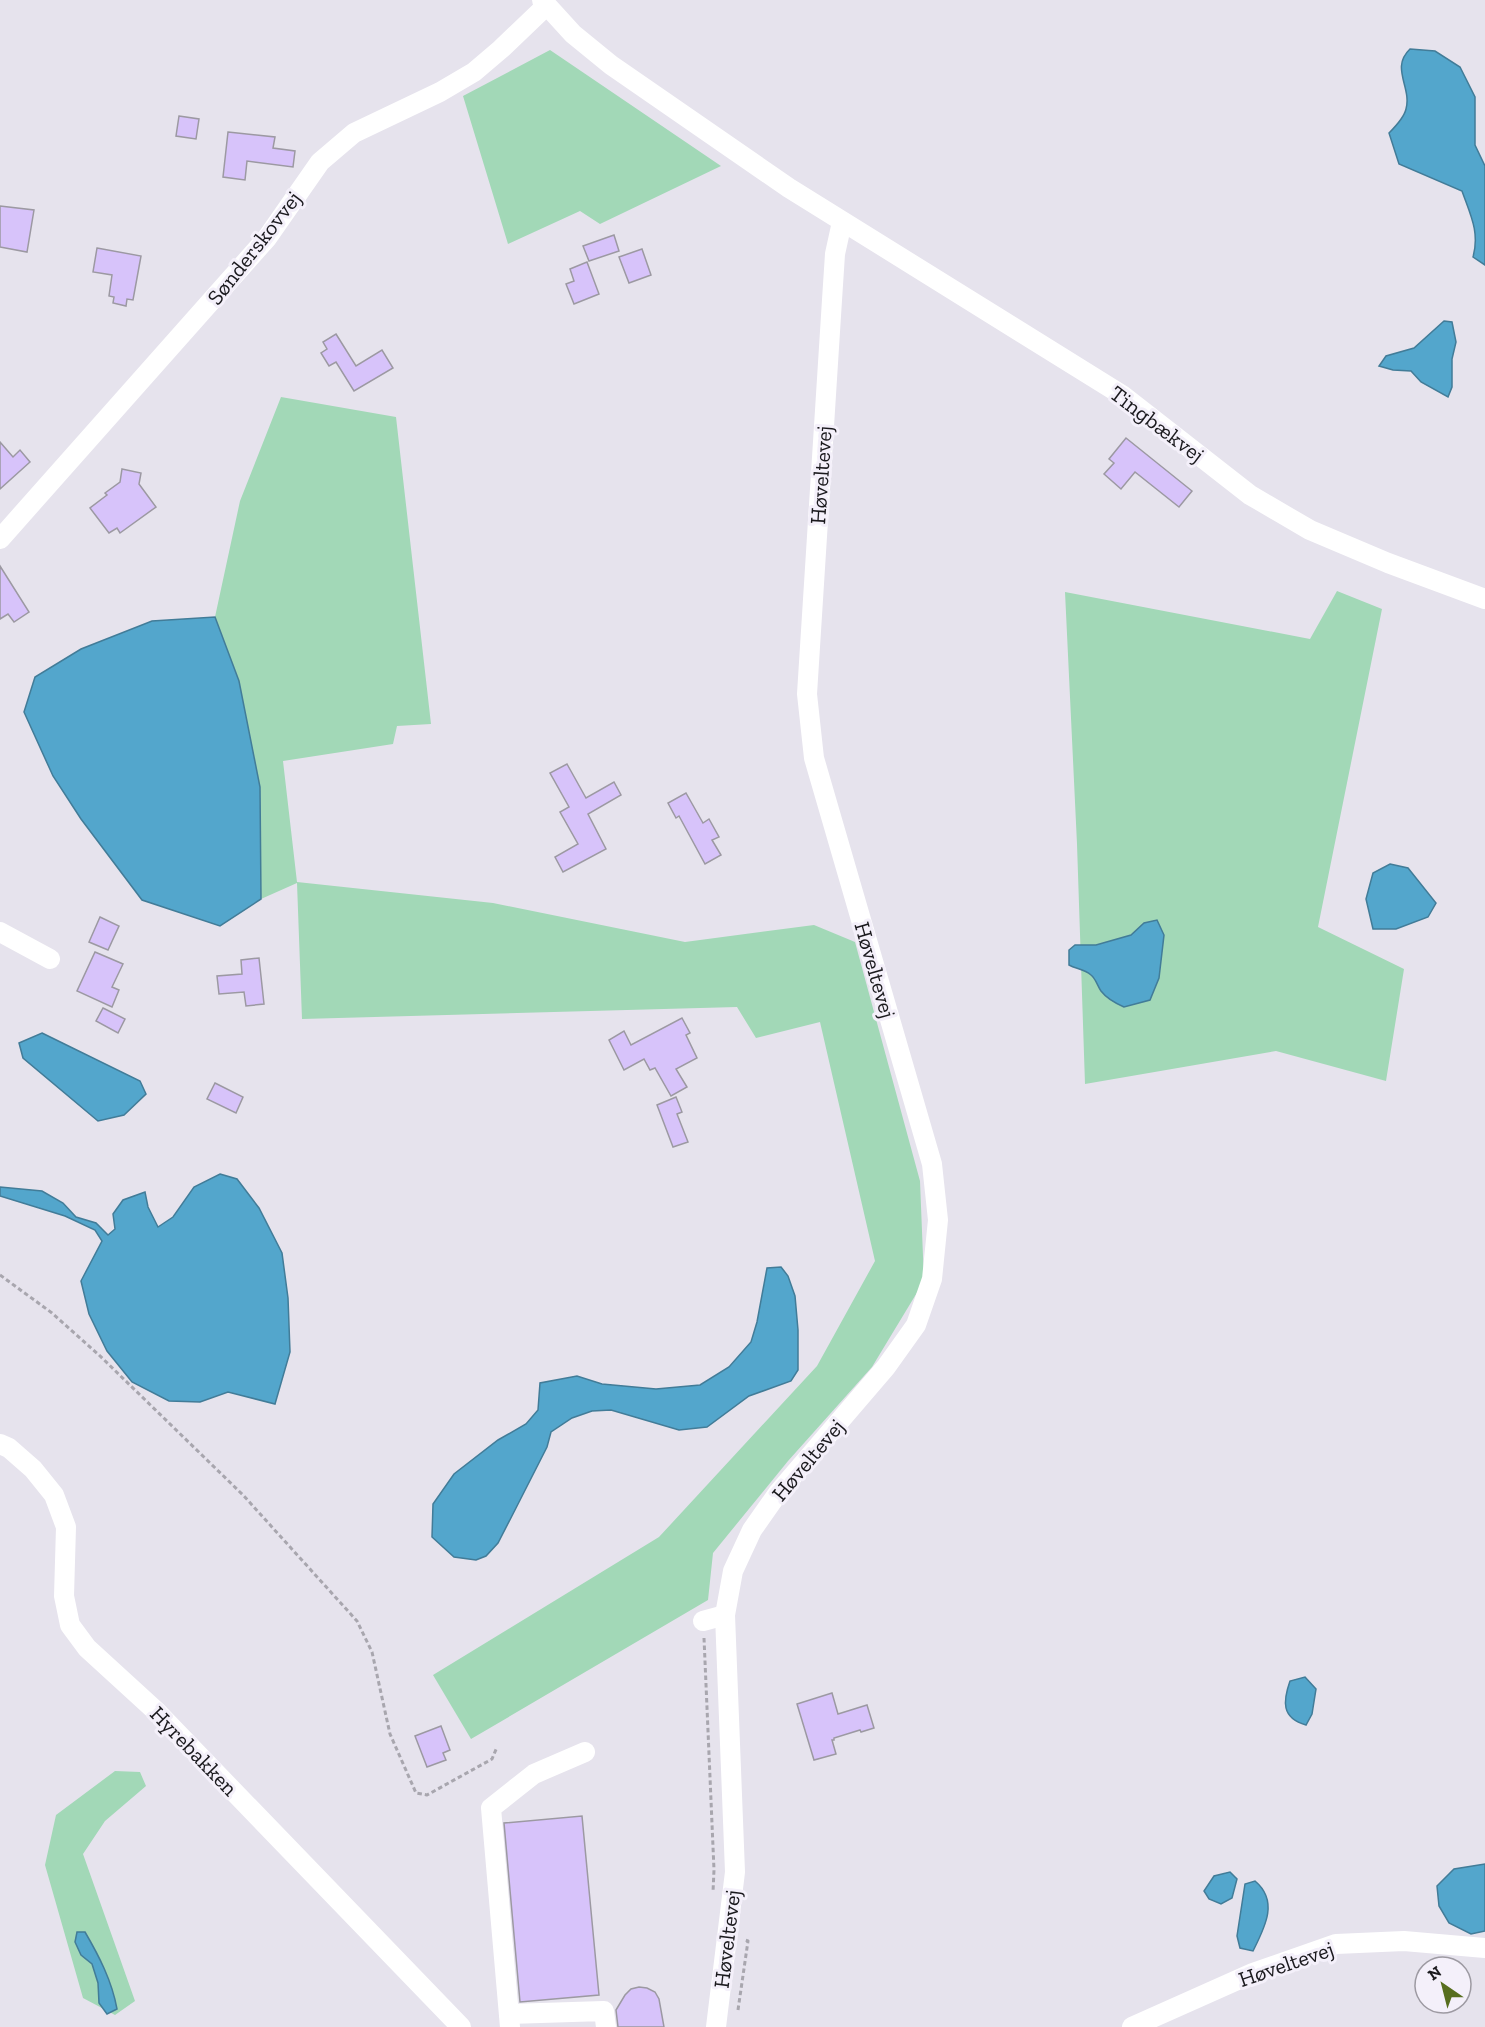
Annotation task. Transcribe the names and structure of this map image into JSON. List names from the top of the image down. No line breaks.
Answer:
{"streets":{"street":["Sønderskovvej","Tingbækvej","Høveltevej","Hyrebakken"]},"crossings":[["Tingbækvej","Høveltevej"]],"north":"top left"}
